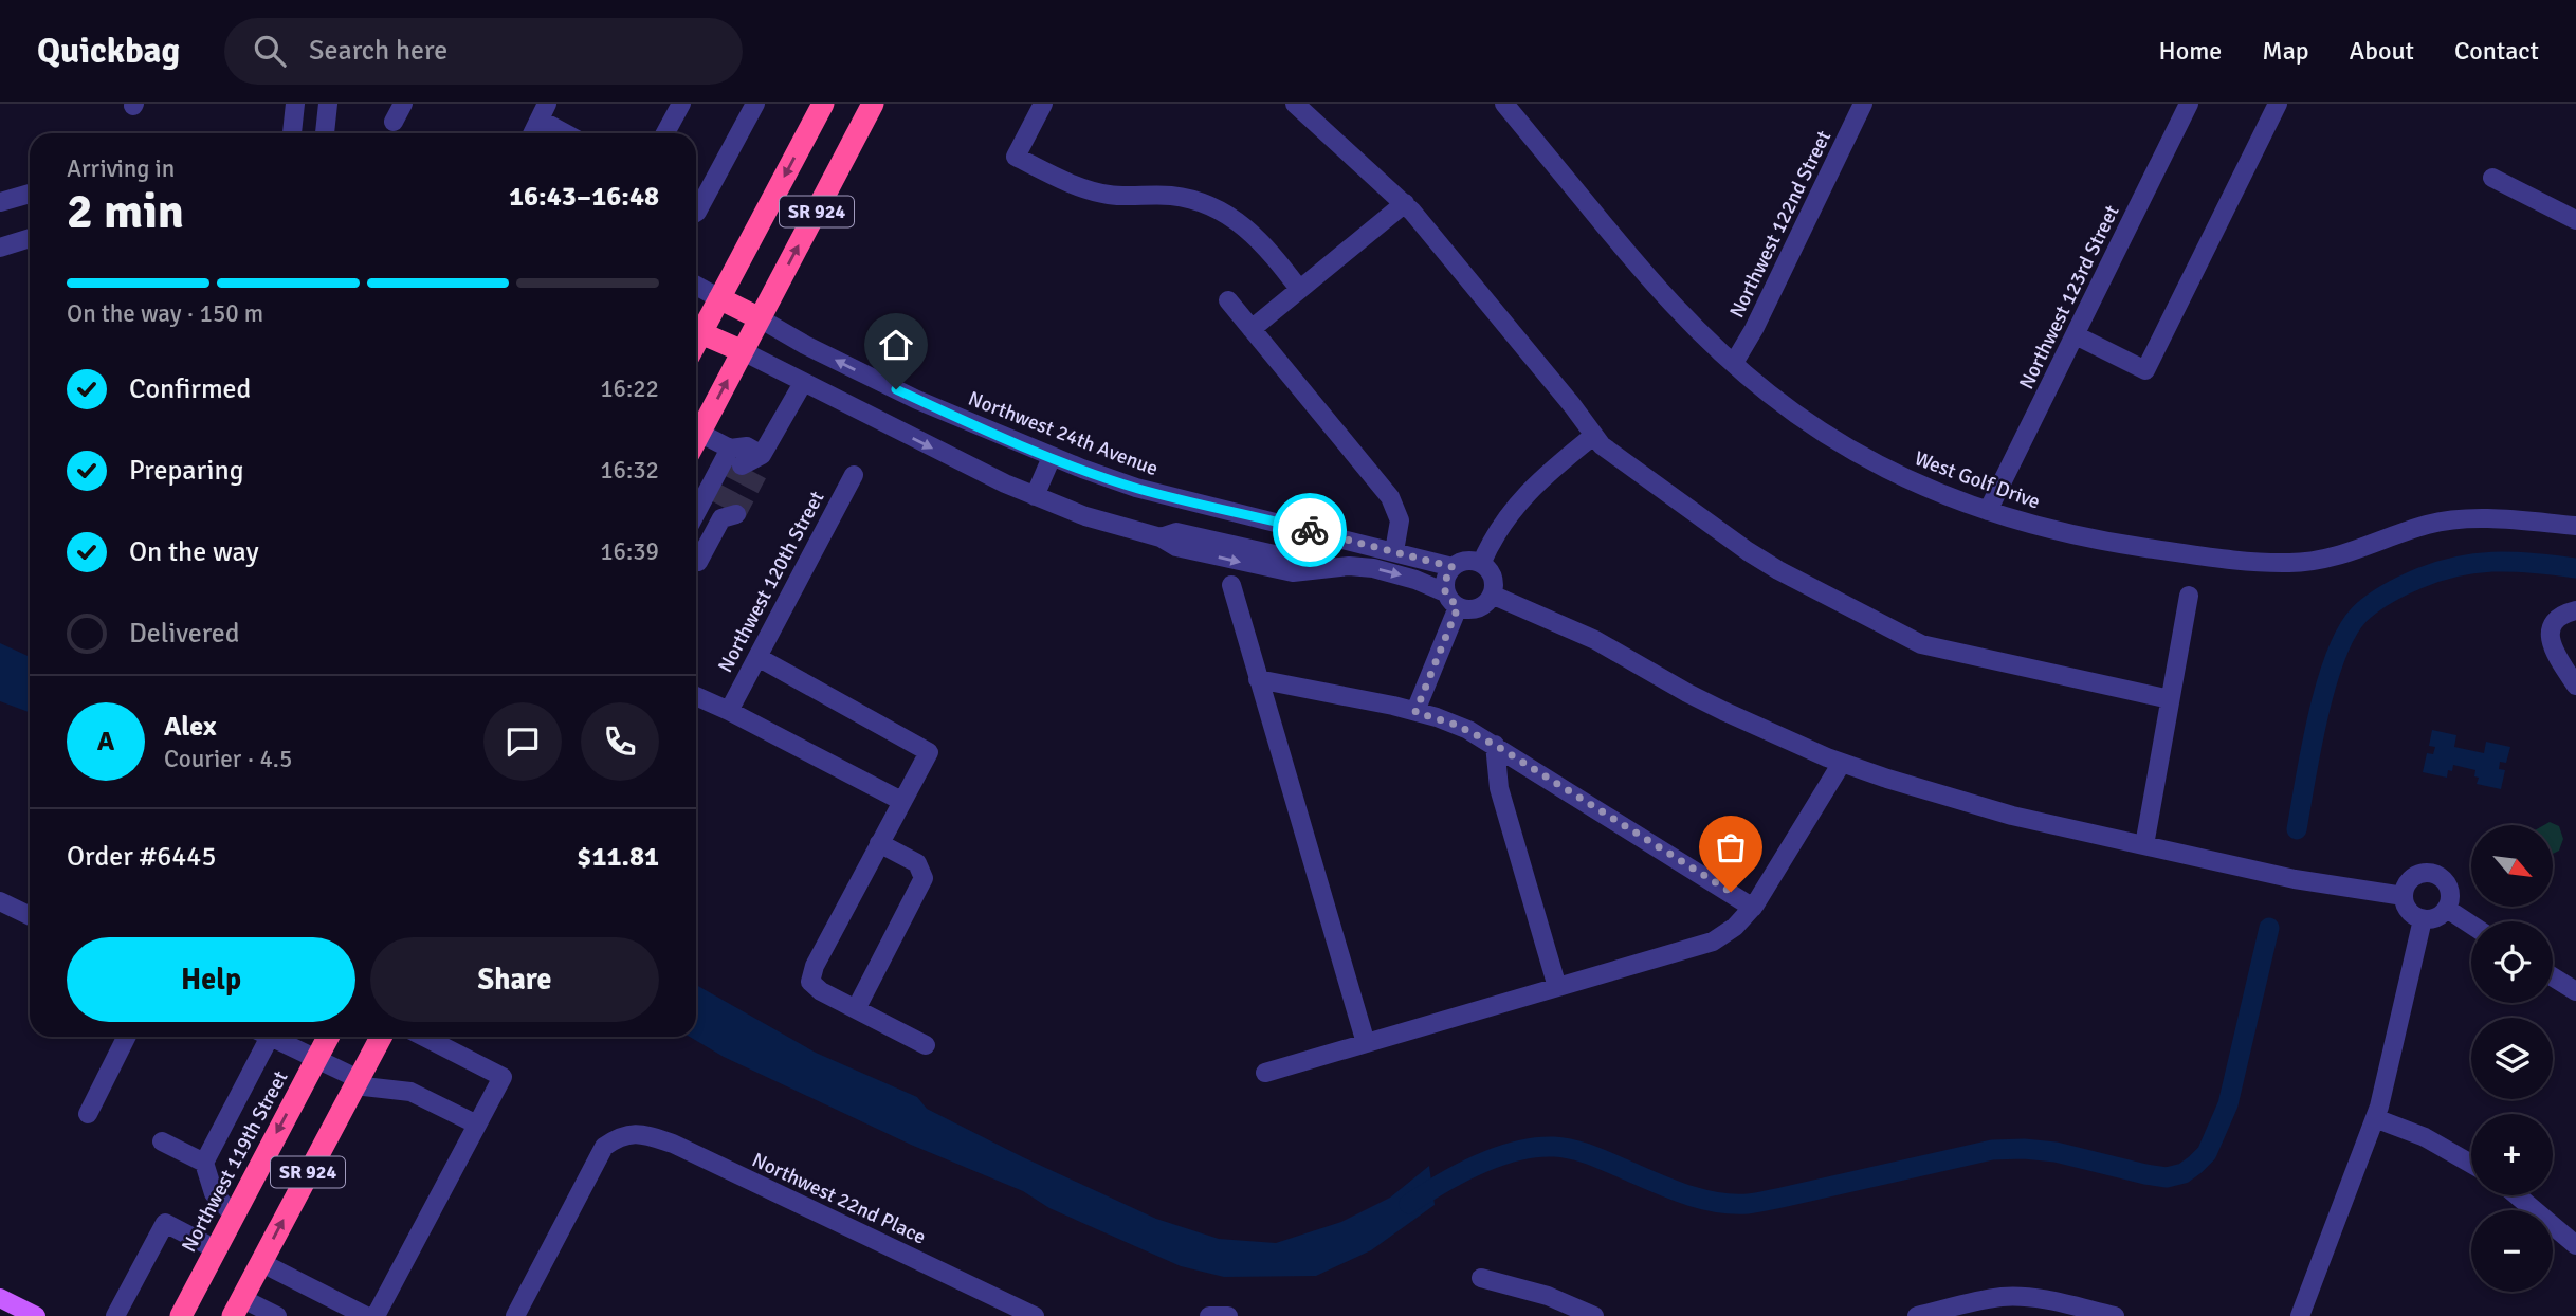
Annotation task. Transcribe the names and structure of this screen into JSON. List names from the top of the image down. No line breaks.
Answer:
{"streets":{"highway":["SR 924","Northwest 119th Street"],"street":["Northwest 122nd Street","Northwest 123rd Street","Northwest 24th Avenue","West Golf Drive","Northwest 120th Street","Northwest 22nd Place"]},"crossings":[["SR 924","Northwest 24th Avenue"],["Northwest 122nd Street","West Golf Drive"],["Northwest 123rd Street","West Golf Drive"]],"north":"bottom right","page":{"header":"Quickbag","search":"Search here","nav":["Home","Map","About","Contact"],"heading":["2 min","Arriving in","16:43–16:48"],"panel":["Alex","Courier · 4.5","Order #6445","$11.81"],"bar":"On the way · 150 m","list":[["Confirmed","16:22"],["Preparing","16:32"],["On the way","16:39"],"Delivered"],"round":"A","map_buttons":["+","−"],"buttons":["Help","Share"]}}
